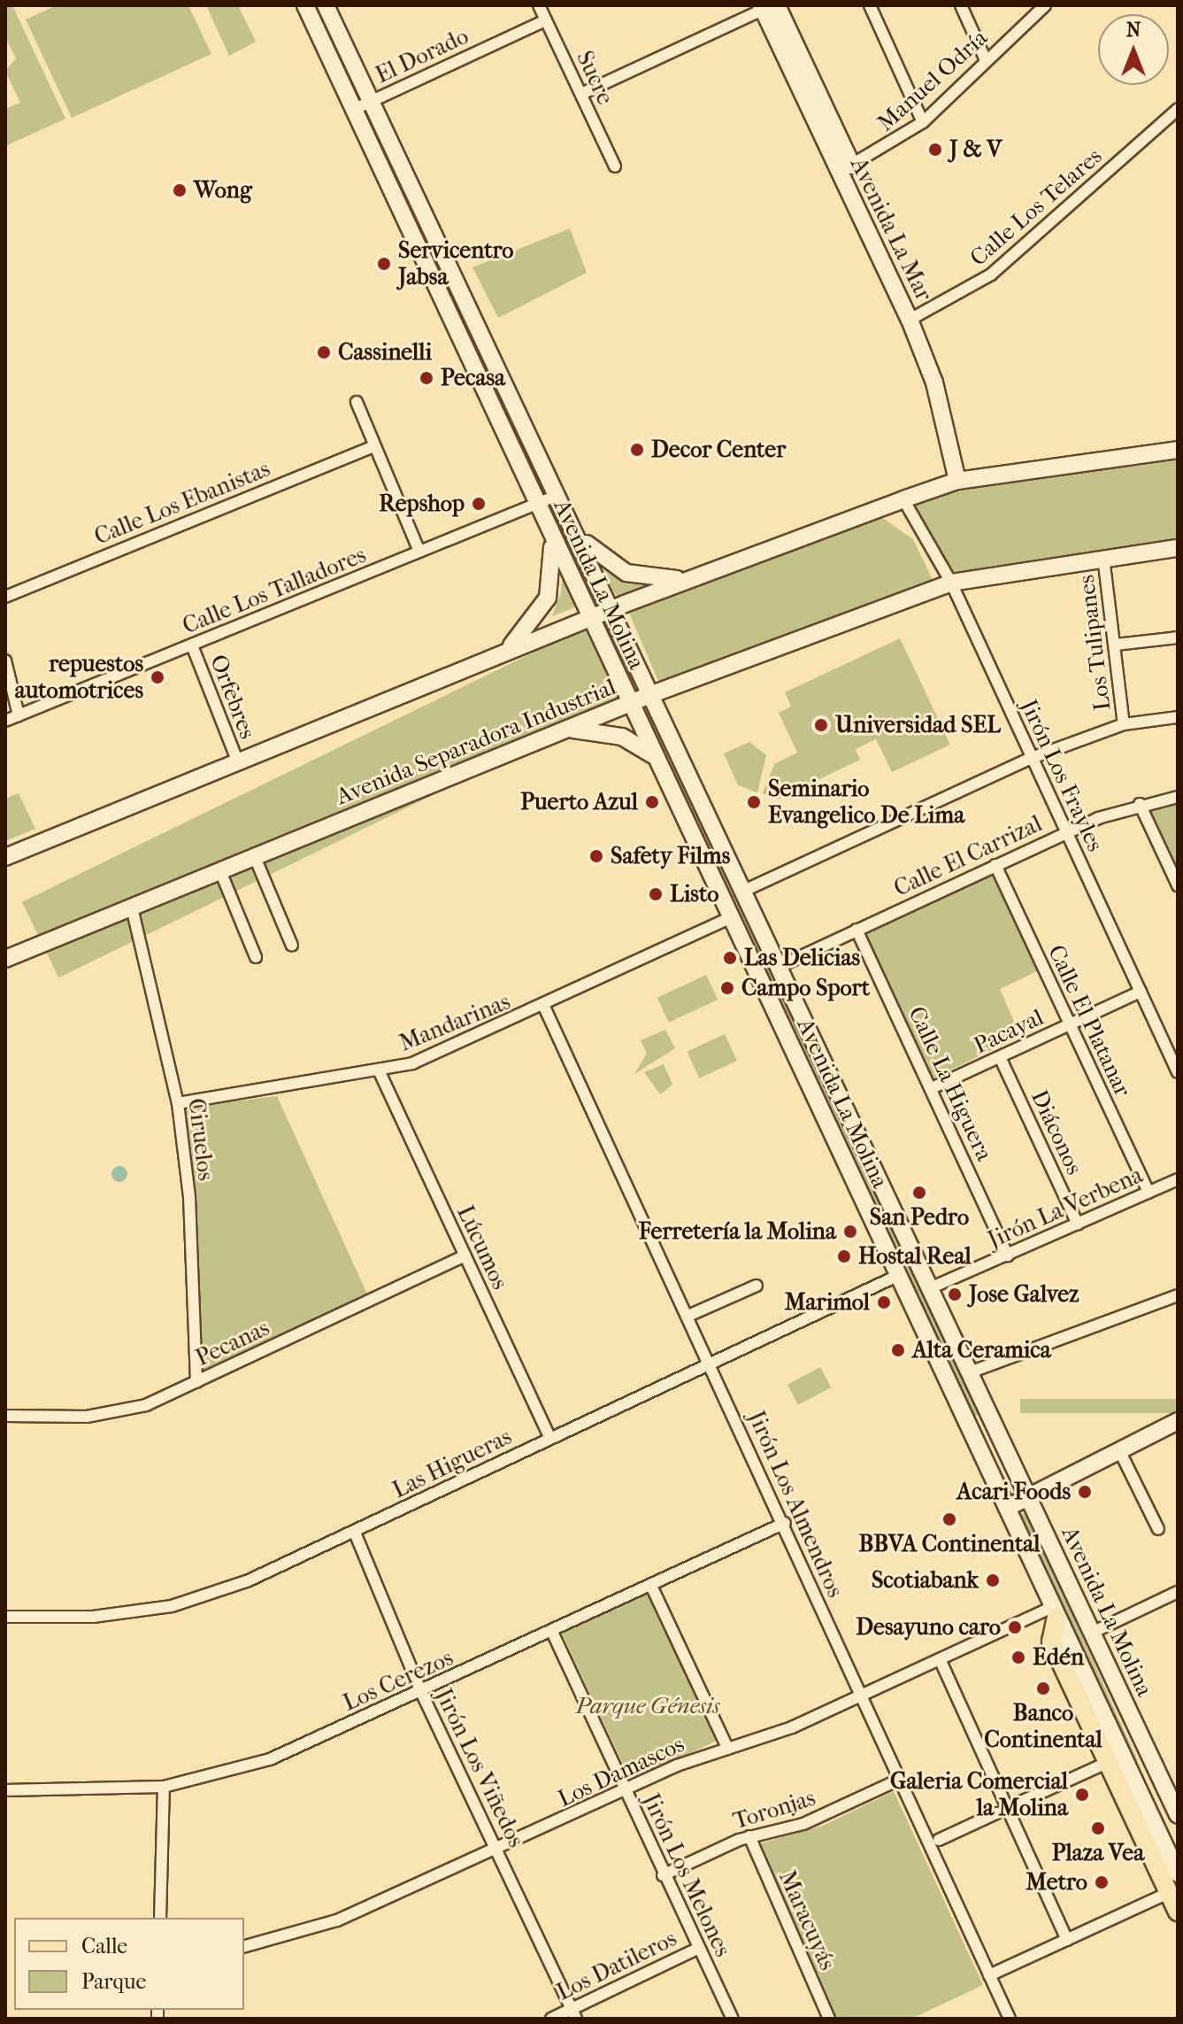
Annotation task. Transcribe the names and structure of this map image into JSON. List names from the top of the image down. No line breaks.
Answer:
{"streets":{"main road":["Avenida La Mar","Avenida La Molina","Avenida Separadora Industrial"],"street":["El Dorado","Sucre","Manuel Odría","Calle Los Telares","Calle Los Ebanistas","Calle Los Talladores","Los Tulipanes","Orfebres","Jirón Los Frayles","Calle El Carrizal","Calle El Platanar","Mandarinas","Pacayal","Calle La Higuera","Diáconos","Ciruelos","Jirón La Verbena","Lúcumos","Pecanas","Las Higueras","Jirón Los Almendros","Los Cerezos","Jirón Los Viñedos","Los Damascos","Toronjas","Jirón Los Melones","Maracuyás","Los Datileros"]},"crossings":[["El Dorado","Sucre"],["El Dorado","Avenida La Molina"],["Manuel Odría","Avenida La Mar"],["Calle Los Telares","Avenida La Mar"],["Avenida La Molina","Calle Los Talladores"],["Avenida La Molina","Avenida Separadora Industrial"],["Avenida La Molina","Calle El Carrizal"],["Avenida La Molina","Mandarinas"],["Avenida La Molina","Jirón La Verbena"],["Avenida La Molina","Las Higueras"],["Avenida La Molina","Los Damascos"],["Calle Los Talladores","Orfebres"],["Los Tulipanes","Avenida Separadora Industrial"],["Avenida Separadora Industrial","Jirón Los Frayles"],["Avenida Separadora Industrial","Ciruelos"],["Jirón Los Frayles","Calle El Carrizal"],["Jirón Los Frayles","Pacayal"],["Calle El Carrizal","Calle El Platanar"],["Calle El Carrizal","Calle La Higuera"],["Calle El Platanar","Pacayal"],["Calle El Platanar","Jirón La Verbena"],["Mandarinas","Ciruelos"],["Mandarinas","Lúcumos"],["Mandarinas","Jirón Los Almendros"],["Pacayal","Calle La Higuera"],["Pacayal","Diáconos"],["Calle La Higuera","Jirón La Verbena"],["Diáconos","Jirón La Verbena"],["Ciruelos","Pecanas"],["Lúcumos","Pecanas"],["Lúcumos","Las Higueras"],["Las Higueras","Jirón Los Almendros"],["Las Higueras","Jirón Los Viñedos"],["Jirón Los Almendros","Los Cerezos"],["Jirón Los Almendros","Los Damascos"],["Jirón Los Almendros","Toronjas"],["Los Cerezos","Jirón Los Viñedos"],["Los Cerezos","Jirón Los Melones"],["Jirón Los Viñedos","Los Damascos"],["Jirón Los Viñedos","Los Datileros"],["Los Damascos","Jirón Los Melones"],["Toronjas","Jirón Los Melones"],["Toronjas","Maracuyás"],["Jirón Los Melones","Los Datileros"]],"parks":["Parque Génesis"],"places":["J & V","Wong","Servicentro Jabsa","Cassinelli","Pecasa","Decor Center","Repshop","repuestos automotrices","Universidad SEL","Puerto Azul","Seminario Evangelico De Lima","Safety Films","Listo","Las Delicias","Campo Sport","San Pedro","Ferretería la Molina","Hostal Real","Jose Galvez","Marimol","Alta Ceramica","Acari Foods","BBVA Continental","Scotiabank","Desayuno caro","Edén","Banco Continental","Galeria Comercial la Molina","Plaza Vea","Metro"],"legend":["Calle","Parque"],"north":"top"}
